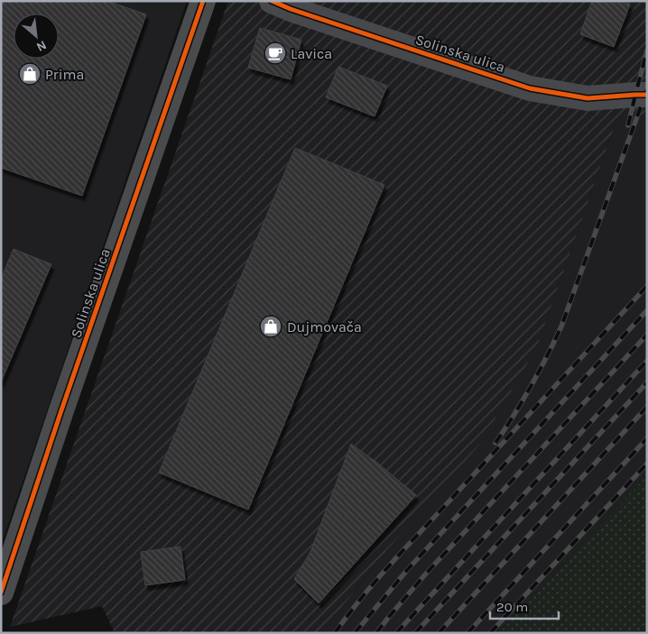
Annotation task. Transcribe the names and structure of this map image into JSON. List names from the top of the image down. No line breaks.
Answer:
{"streets":{"main road":["Solinska ulica"]},"places":{"cafe":["Lavica"],"shop":["Prima","Dujmovača"]},"scale_bar":"20 m","north":"bottom right"}
